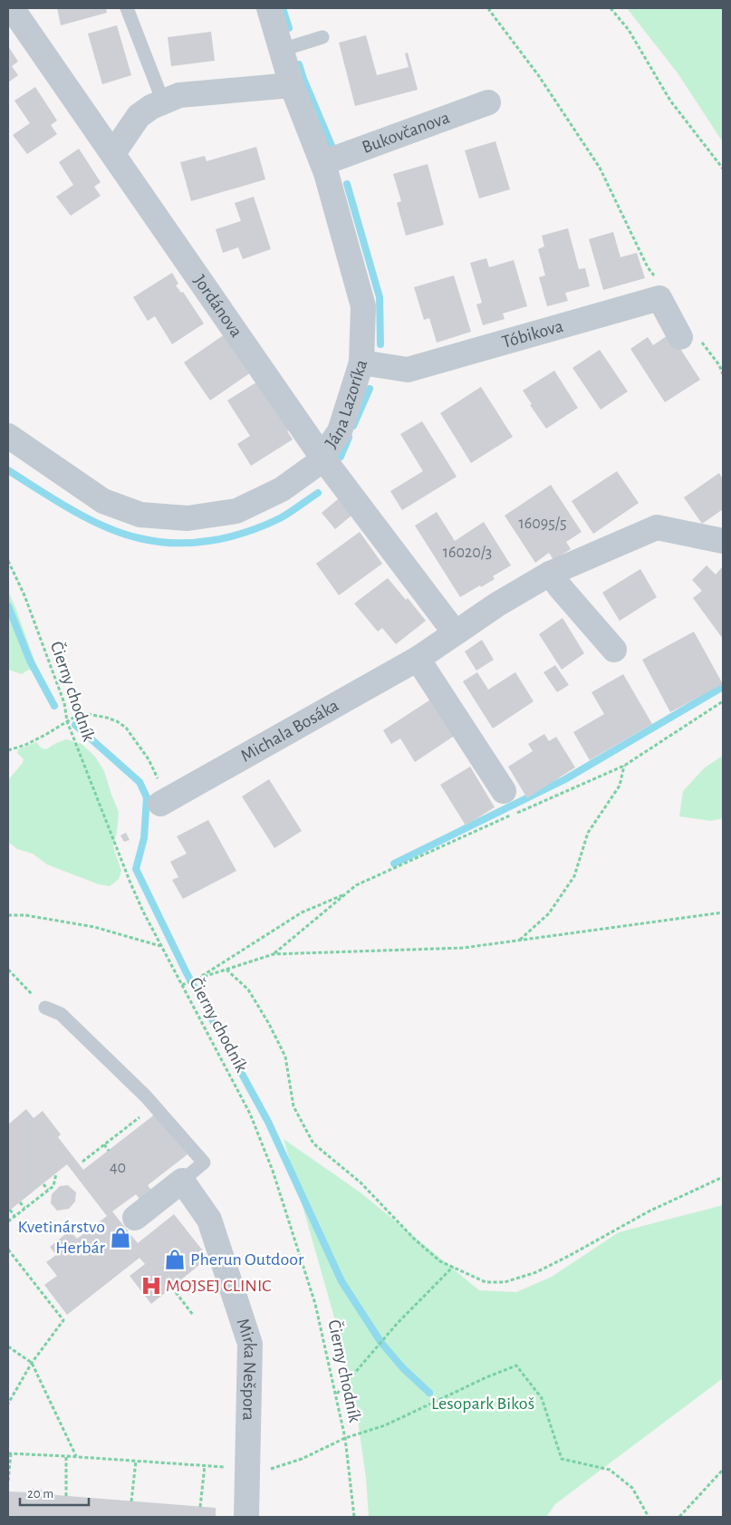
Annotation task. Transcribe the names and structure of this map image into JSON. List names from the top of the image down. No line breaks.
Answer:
{"streets":{"street":["Bukovčanova","Jordánova","Tóbikova","Jána Lazoríka","Michala Bosáka","Mirka Nešpora"],"path":["Čierny chodník"]},"crossings":[["Bukovčanova","Jána Lazoríka"],["Jordánova","Jána Lazoríka"],["Tóbikova","Jána Lazoríka"]],"parks":["Lesopark Bikoš"],"places":{"shop":["Kvetinárstvo Herbár","Pherun Outdoor"],"hospital":["MOJSEJ CLINIC"]},"house_numbers":["16095/5","16020/3","40"],"scale_bar":"20 m"}
